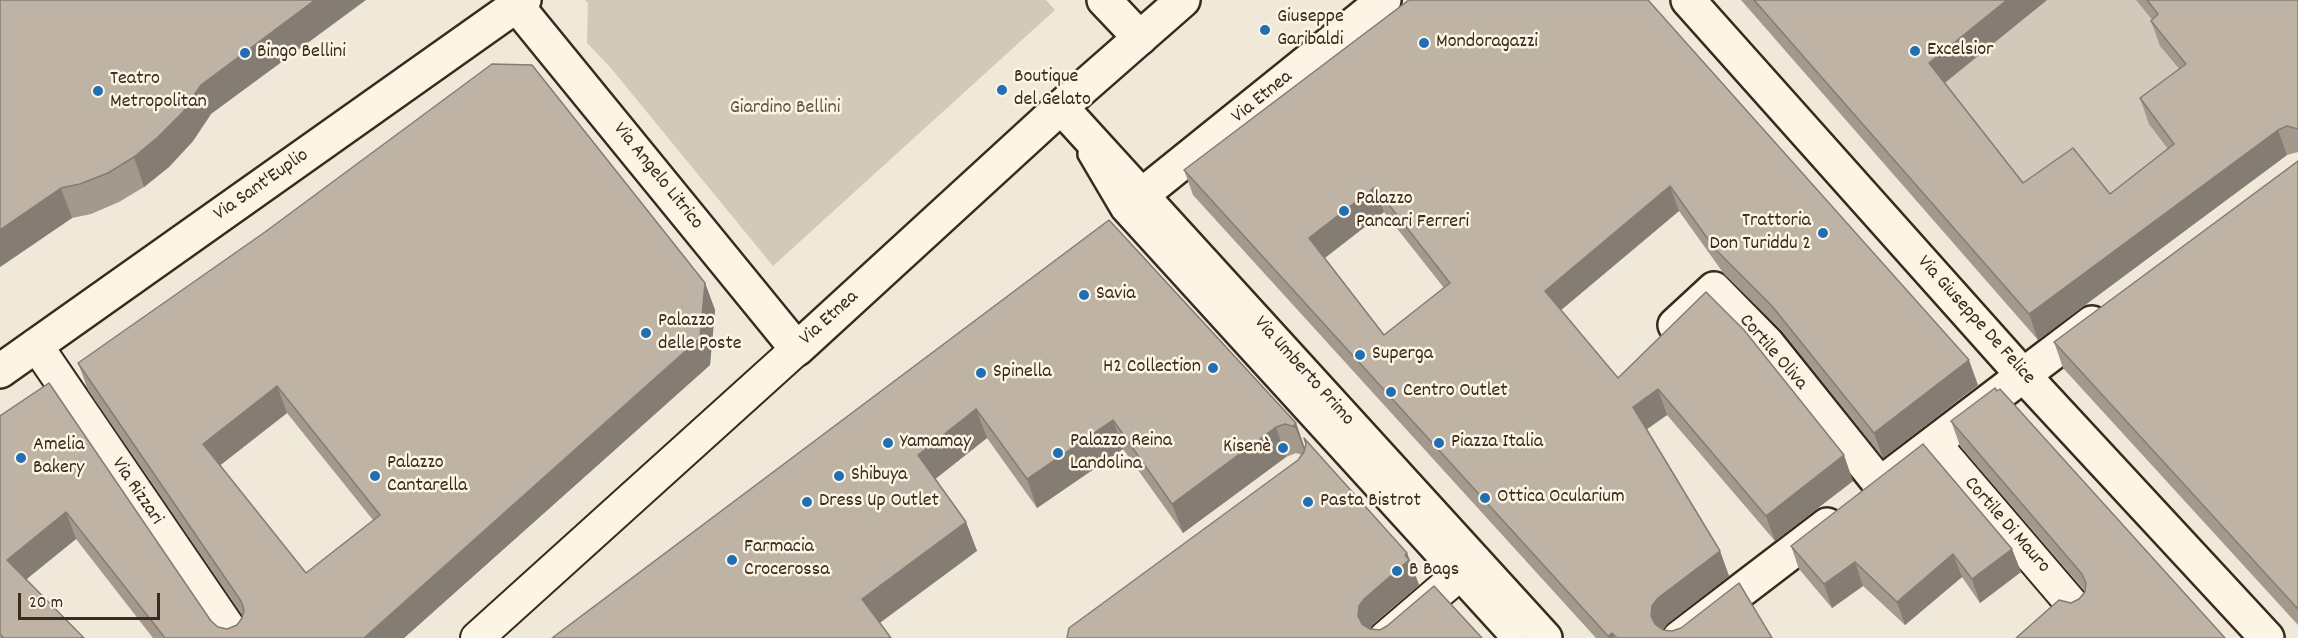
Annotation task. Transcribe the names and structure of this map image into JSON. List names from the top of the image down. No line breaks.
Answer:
{"streets":{"street":["Via Etnea","Via Angelo Litrico","Via Sant'Euplio","Via Giuseppe De Felice","Cortile Oliva","Via Umberto Primo","Via Rizzari","Cortile Di Mauro"]},"crossings":[["Via Etnea","Via Angelo Litrico"],["Via Etnea","Via Umberto Primo"],["Via Angelo Litrico","Via Sant'Euplio"],["Via Sant'Euplio","Via Rizzari"]],"parks":["Giardino Bellini"],"places":["Giuseppe Garibaldi","Mondoragazzi","Excelsior","Bingo Bellini","Boutique del Gelato","Teatro Metropolitan","Palazzo Pancari Ferreri","Trattoria Don Turiddu 2","Savia","Palazzo delle Poste","Superga","H2 Collection","Spinella","Centro Outlet","Yamamay","Piazza Italia","Kisenè","Palazzo Reina Landolina","Amelia Bakery","Palazzo Cantarella","Shibuya","Ottica Ocularium","Dress Up Outlet","Pasta Bistrot","Farmacia Crocerossa","B Bags"],"scale_bar":"20 m"}
